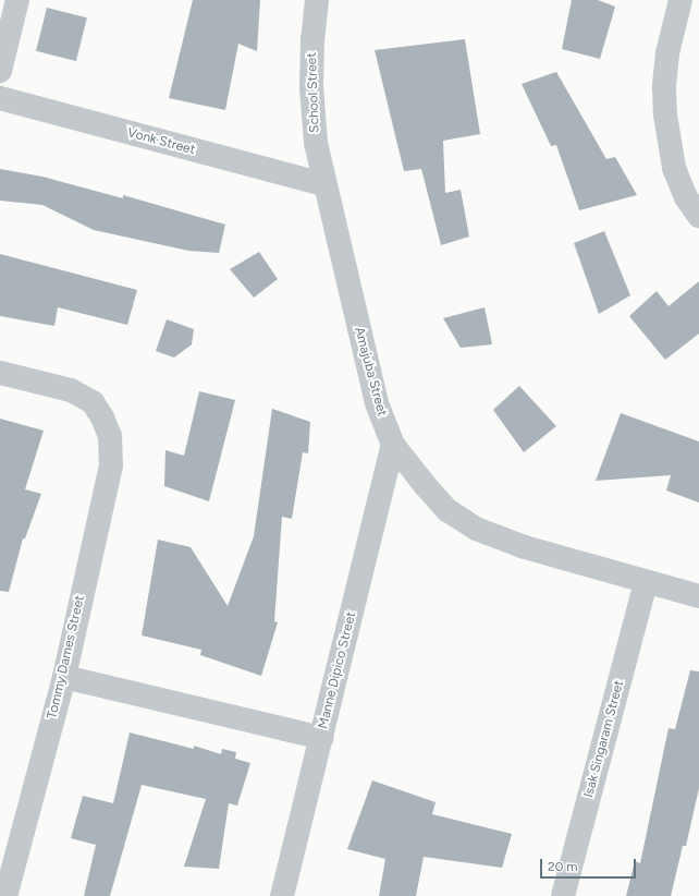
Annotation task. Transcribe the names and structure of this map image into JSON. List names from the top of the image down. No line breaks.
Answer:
{"streets":{"street":["School Street","Vonk Street","Amajuba Street","Tommy Dames Street","Manne Dipico Street","Isak Singaram Street"]},"crossings":[["School Street","Vonk Street"],["School Street","Amajuba Street"],["Vonk Street","Amajuba Street"],["Amajuba Street","Manne Dipico Street"],["Amajuba Street","Isak Singaram Street"]],"scale_bar":"20 m"}
